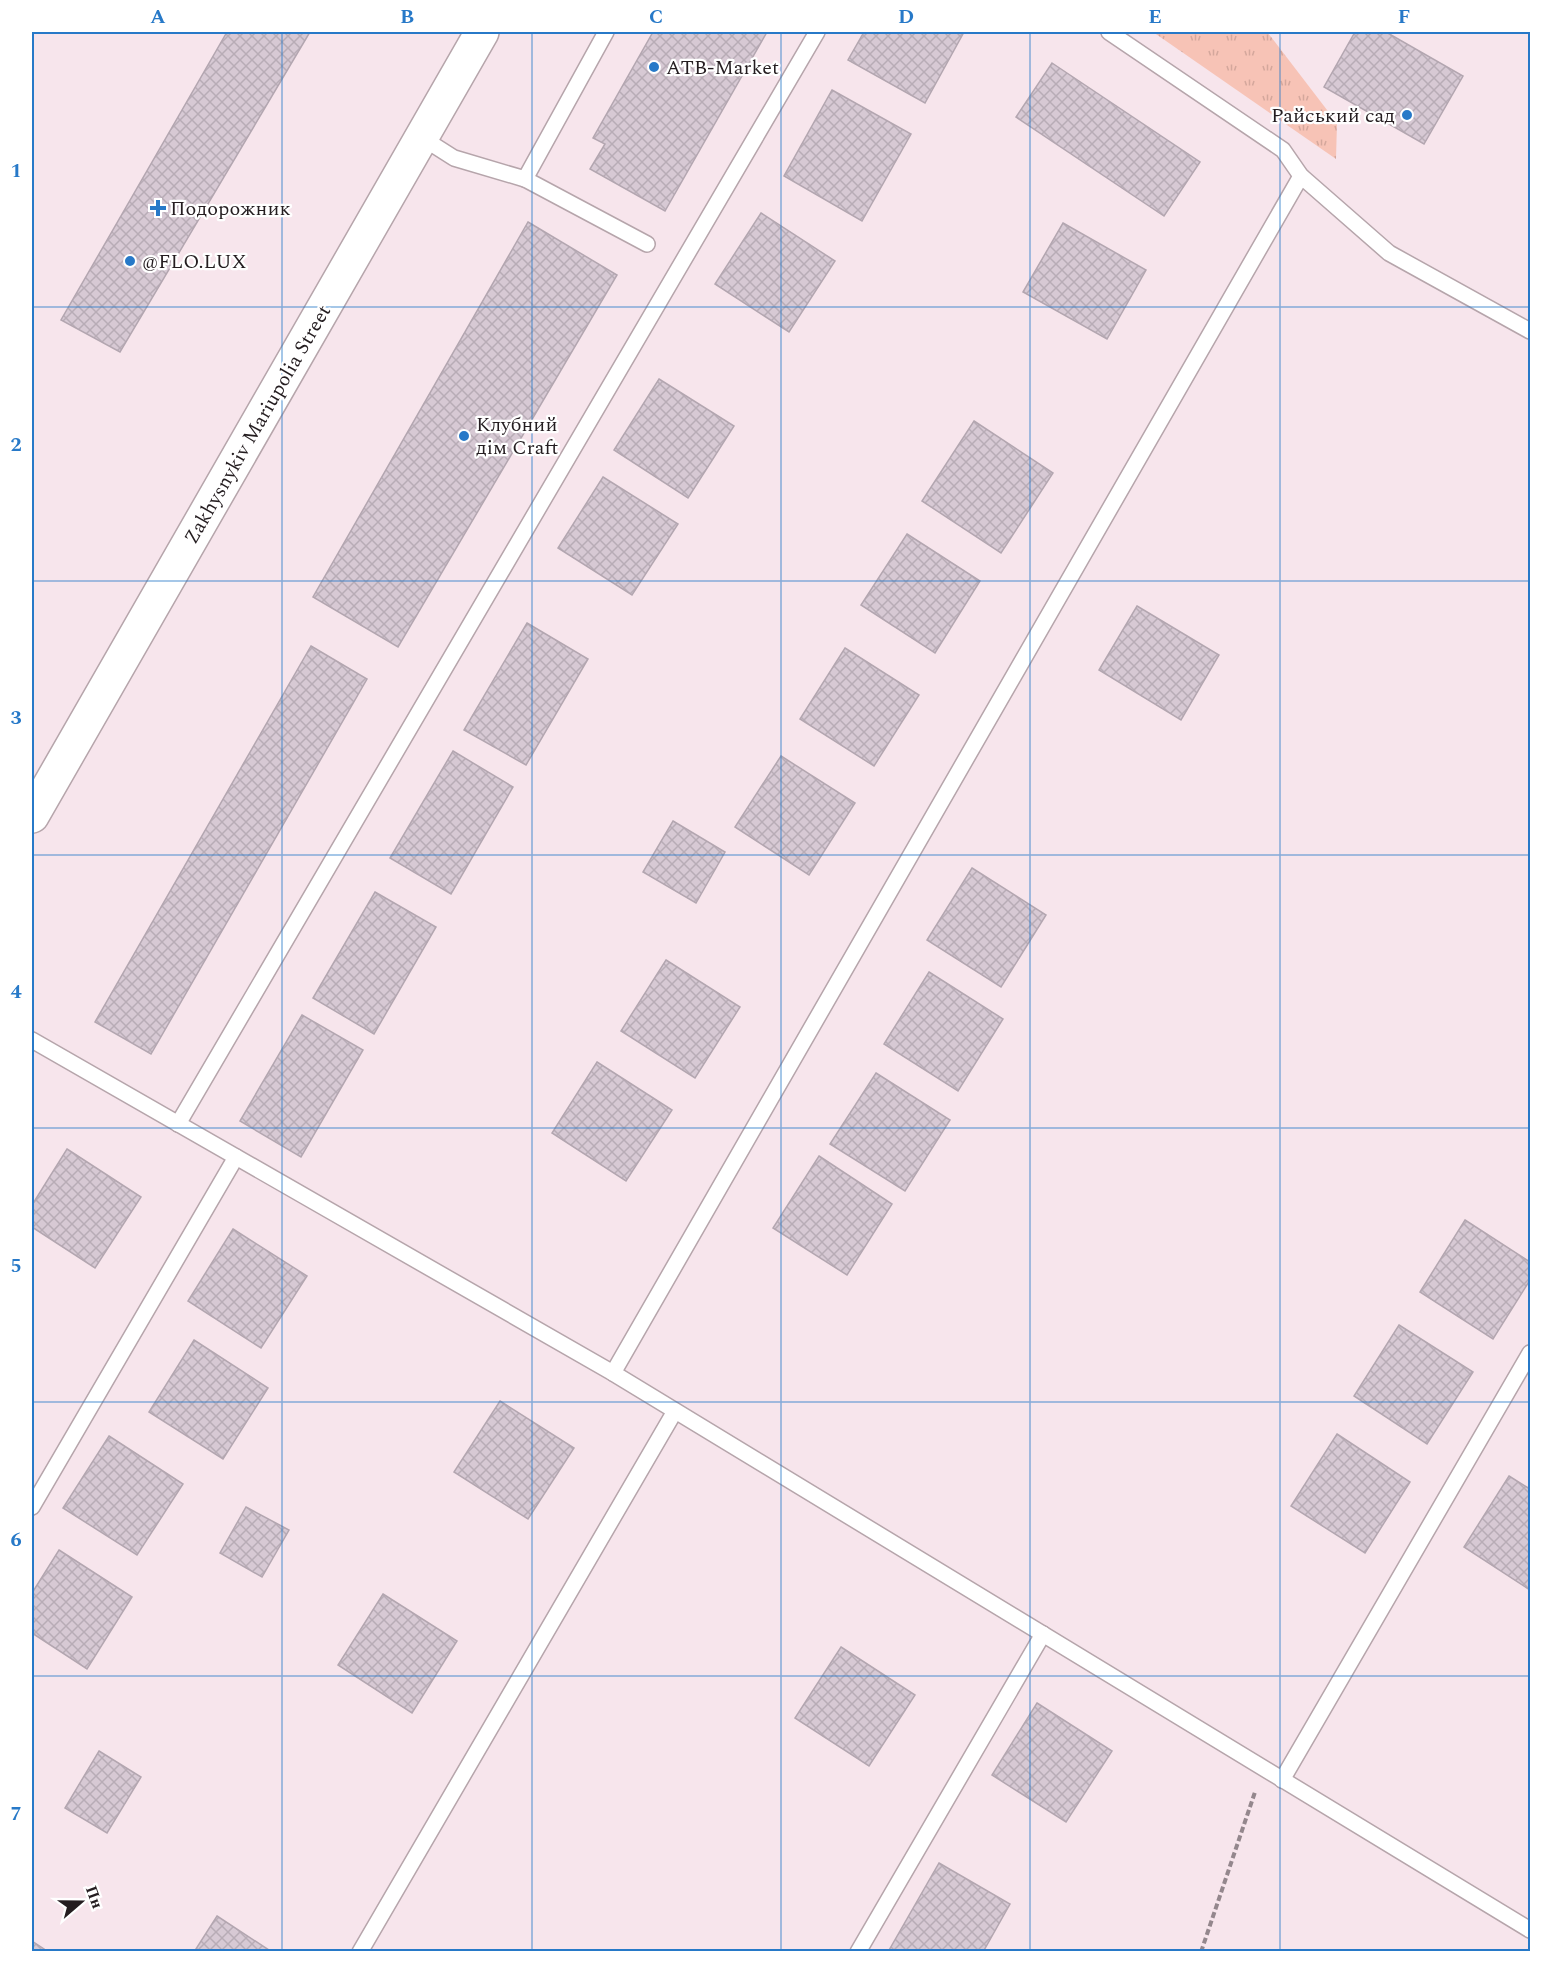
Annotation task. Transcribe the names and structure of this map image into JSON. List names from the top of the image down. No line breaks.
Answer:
{"streets":{"main road":["Zakhysnykiv Mariupolia Street"]},"places":{"other":["ATB-Market","Райський сад","@FLO.LUX","Клубний дім Craft"],"health":["Подорожник"]},"north":"right","grid":{"columns":["A","B","C","D","E","F"],"rows":["1","2","3","4","5","6","7"]}}
